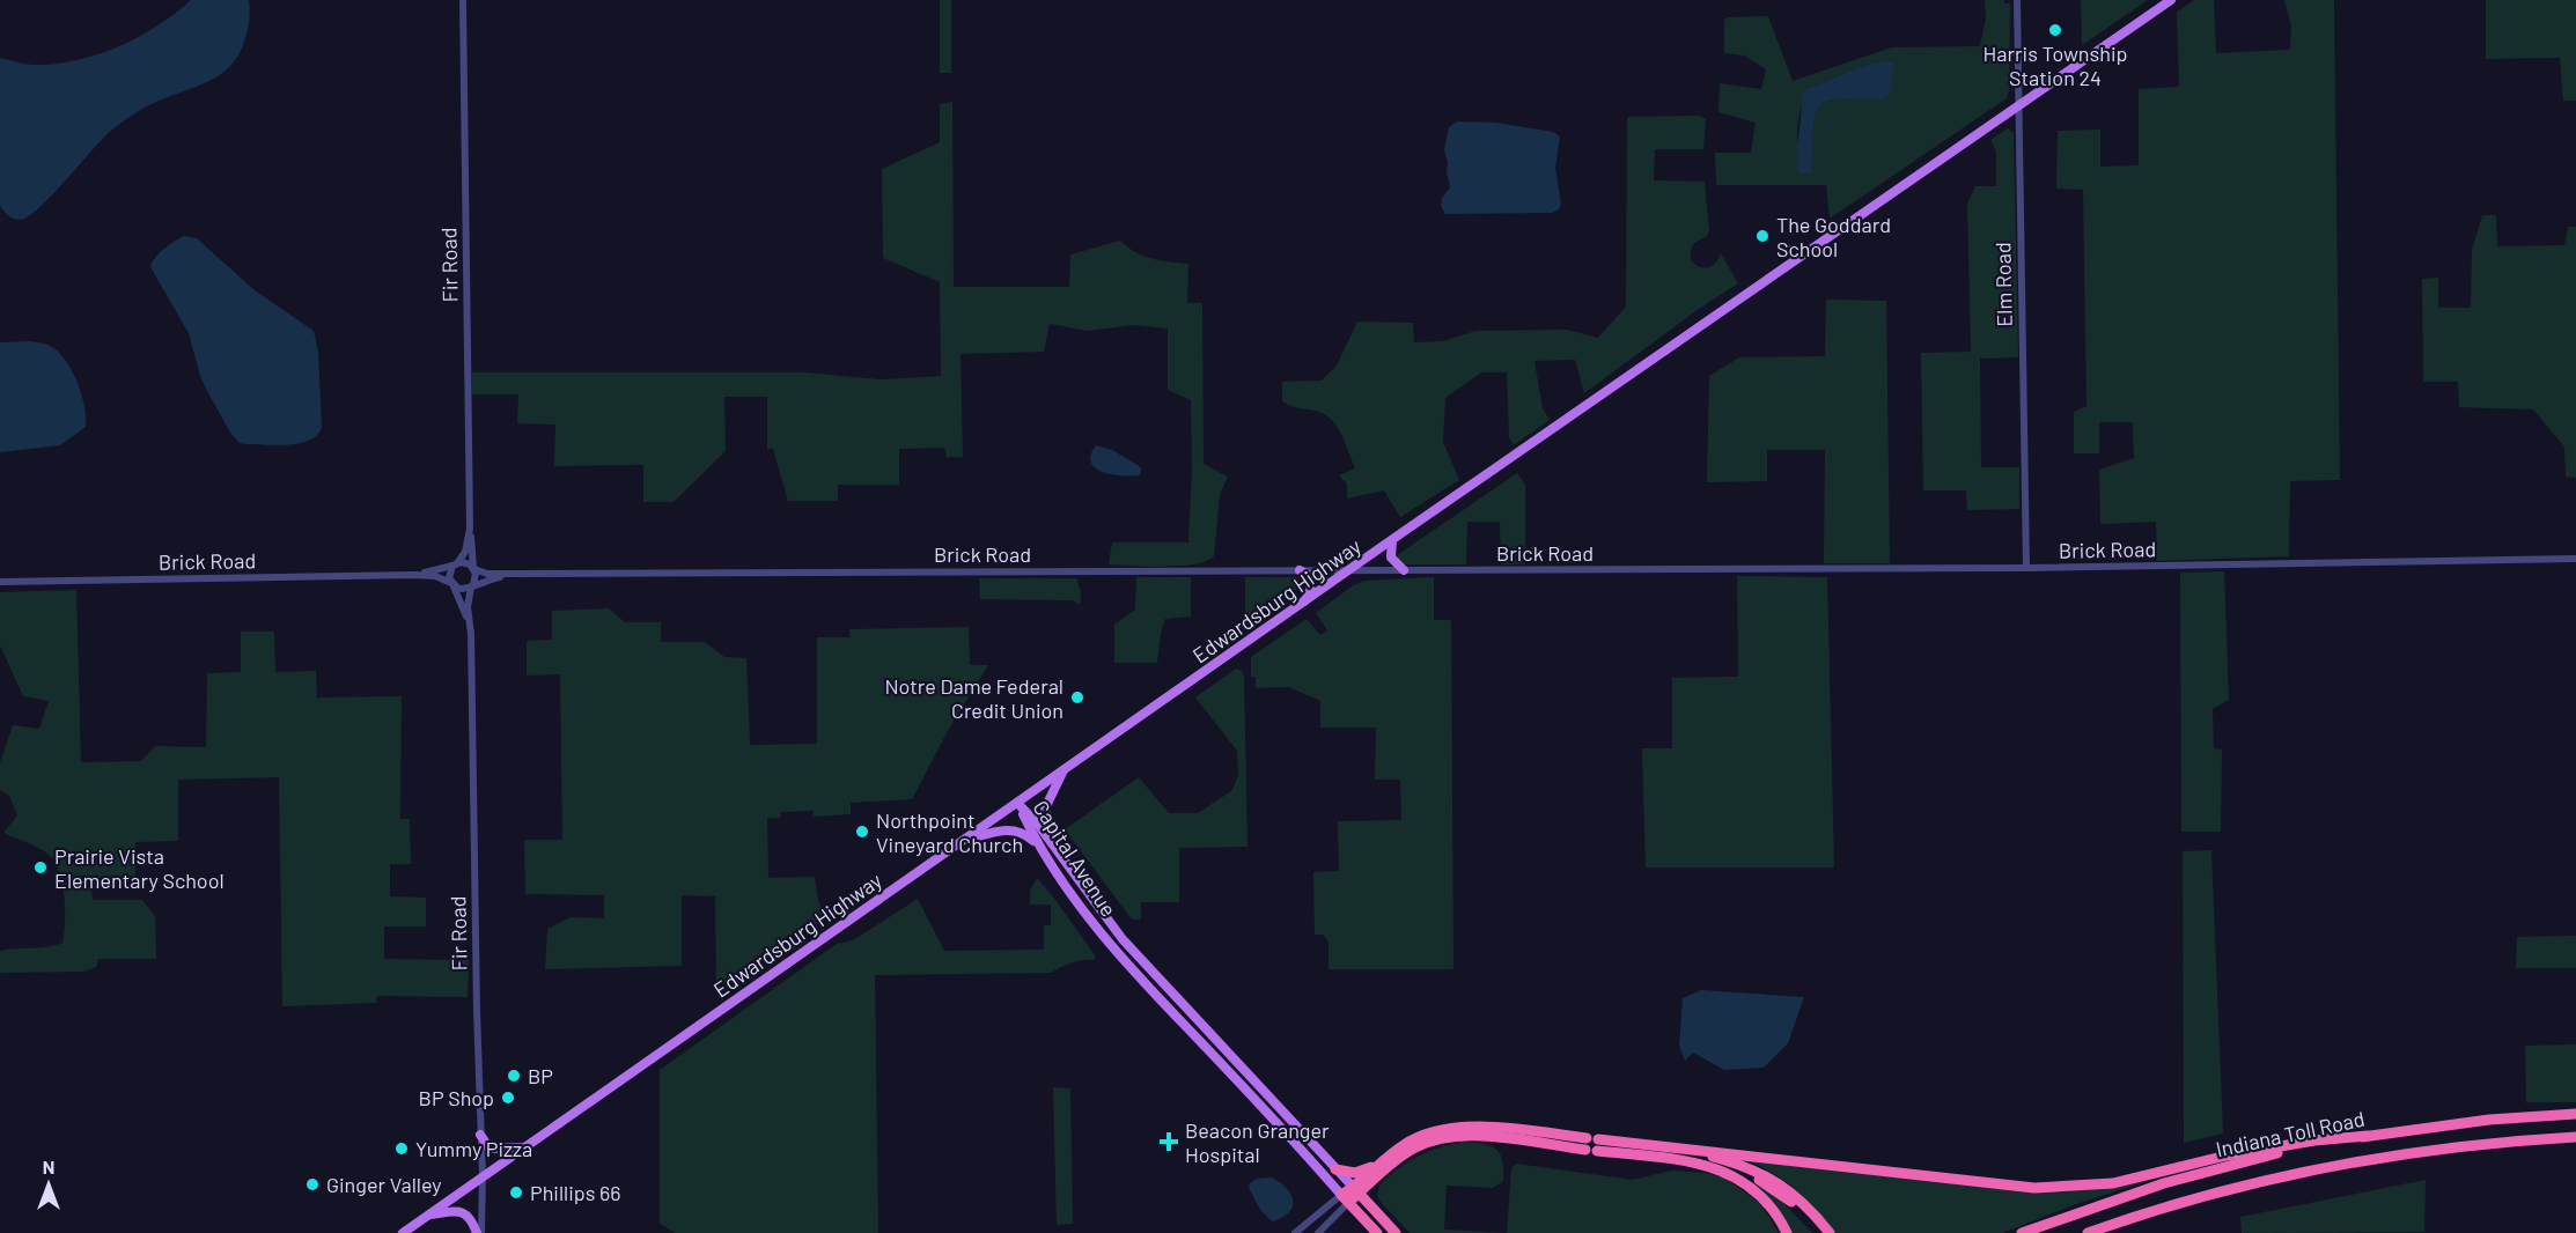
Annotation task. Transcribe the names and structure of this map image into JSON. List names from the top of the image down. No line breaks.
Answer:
{"streets":{"highway":["Capital Avenue","Indiana Toll Road"],"main road":["Edwardsburg Highway"],"street":["Fir Road","Elm Road","Brick Road"]},"crossings":[["Fir Road","Brick Road"],["Fir Road","Edwardsburg Highway"],["Elm Road","Brick Road"],["Elm Road","Edwardsburg Highway"],["Brick Road","Edwardsburg Highway"],["Edwardsburg Highway","Capital Avenue"]],"places":{"other":["Harris Township Station 24","The Goddard School","Notre Dame Federal Credit Union","Northpoint Vineyard Church","Prairie Vista Elementary School","BP","BP Shop","Yummy Pizza","Ginger Valley","Phillips 66"],"health":["Beacon Granger Hospital"]},"north":"top"}
